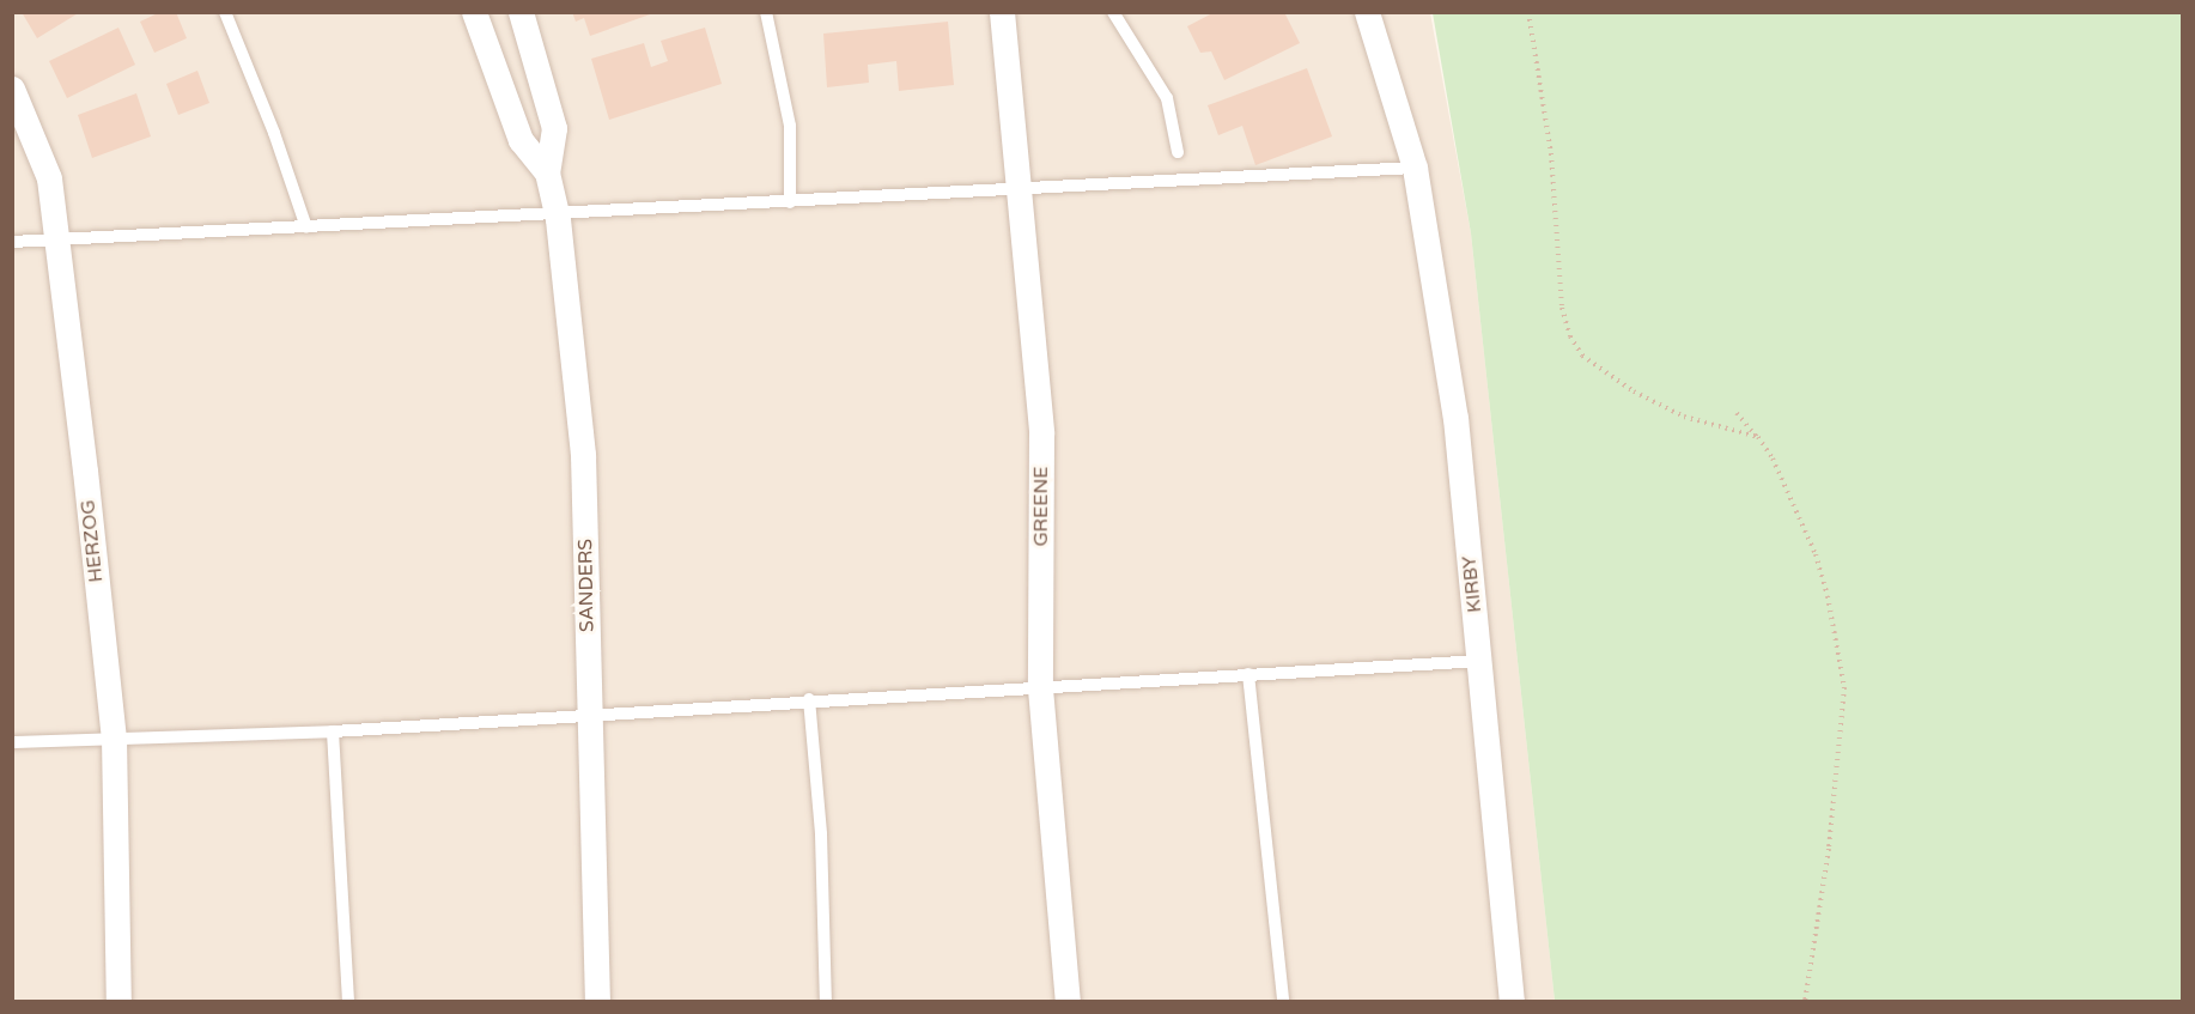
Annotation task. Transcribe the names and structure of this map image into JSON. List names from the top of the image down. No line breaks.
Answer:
{"streets":{"street":["GREENE","HERZOG","KIRBY","SANDERS"]}}
